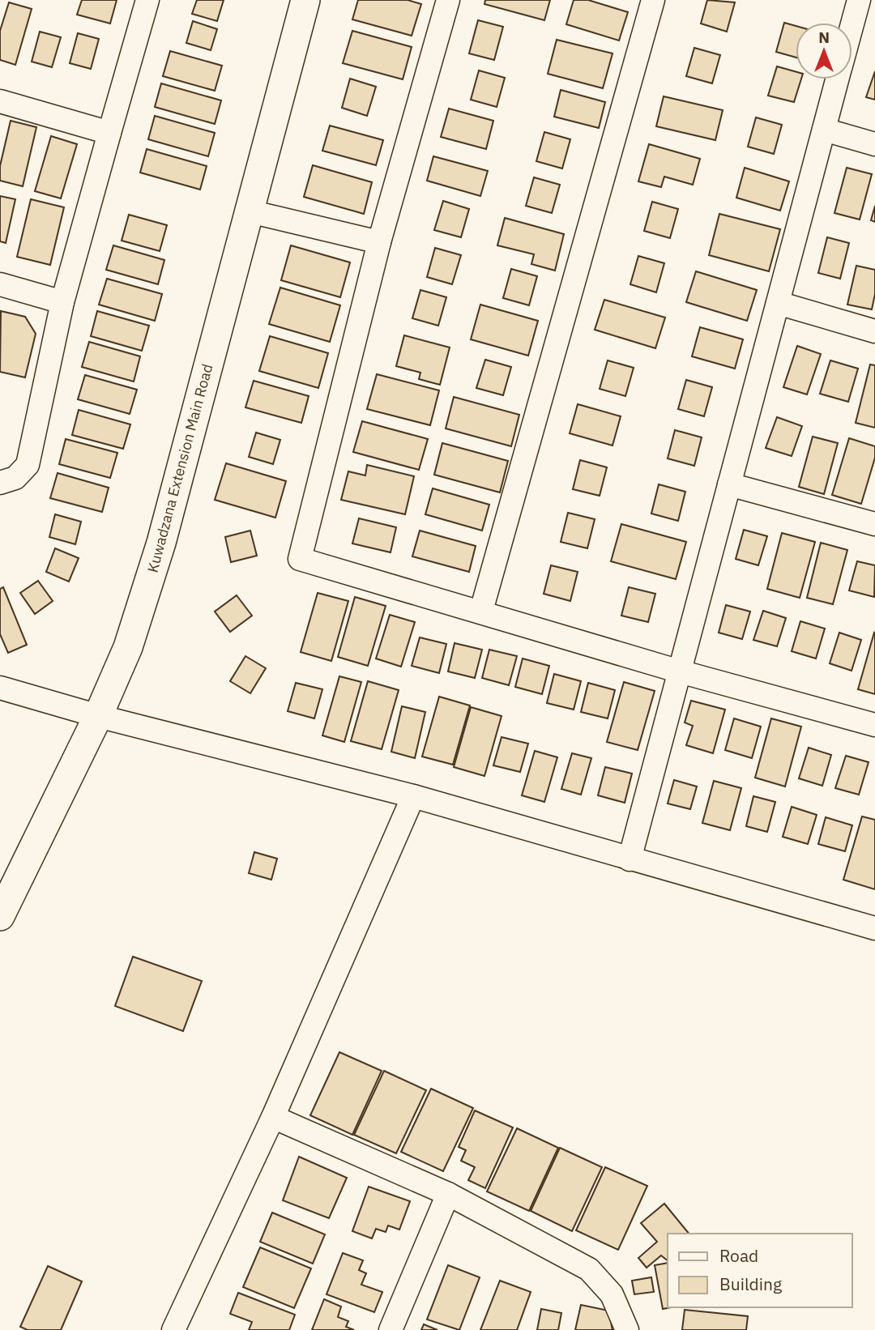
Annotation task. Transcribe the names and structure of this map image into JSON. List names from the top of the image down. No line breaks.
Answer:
{"streets":{"street":["Kuwadzana Extension Main Road"]},"legend":["Road","Building"],"north":"top"}
